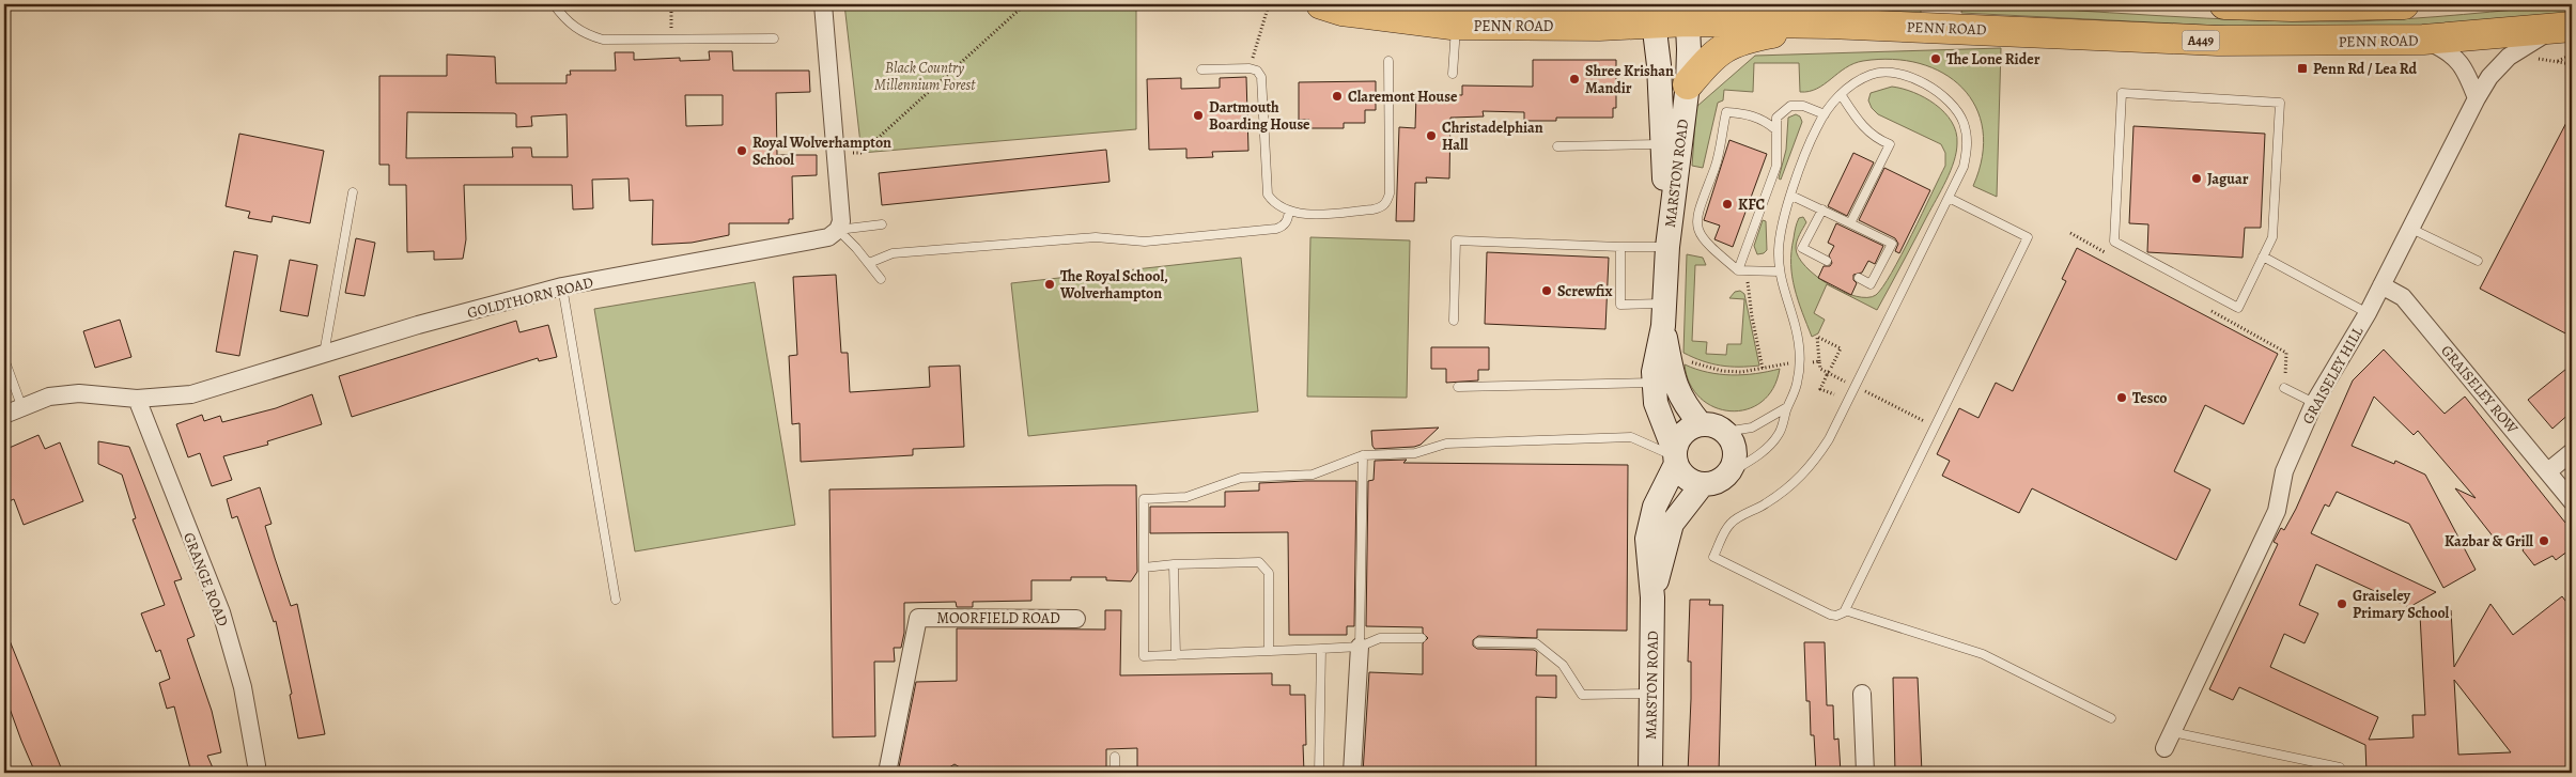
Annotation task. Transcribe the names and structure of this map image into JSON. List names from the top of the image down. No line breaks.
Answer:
{"streets":{"highway":["PENN ROAD","A449"],"street":["MARSTON ROAD","GOLDTHORN ROAD","GRAISELEY HILL","GRAISELEY ROW","GRANGE ROAD","MOORFIELD ROAD"]},"crossings":[["PENN ROAD","MARSTON ROAD"],["PENN ROAD","GRAISELEY HILL"],["GOLDTHORN ROAD","GRANGE ROAD"],["GRAISELEY HILL","GRAISELEY ROW"]],"parks":["Black Country Millennium Forest"],"places":{"other":["The Lone Rider","Shree Krishan Mandir","Claremont House","Dartmouth Boarding House","Christadelphian Hall","Royal Wolverhampton School","Jaguar","KFC","The Royal School, Wolverhampton","Screwfix","Tesco","Kazbar & Grill","Graiseley Primary School"],"transit":["Penn Rd / Lea Rd"]}}
